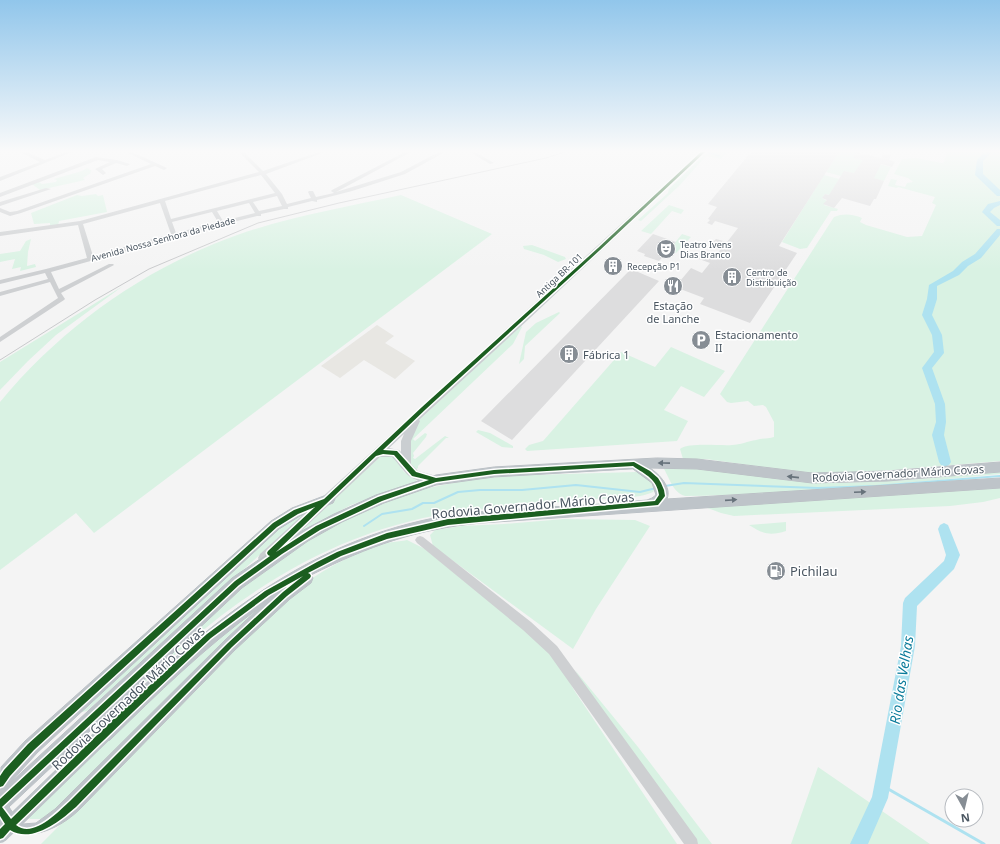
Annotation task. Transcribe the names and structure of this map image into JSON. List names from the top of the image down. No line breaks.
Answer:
{"streets":{"highway":["Rodovia Governador Mário Covas"],"main road":["Antiga BR-101"],"street":["Avenida Nossa Senhora da Piedade"]},"water":["Rio das Velhas"],"places":{"theatre":["Teatro Ivens Dias Branco"],"building":["Recepção P1","Centro de Distribuição","Fábrica 1"],"restaurant":["Estação de Lanche"],"parking":["Estacionamento II"],"fuel station":["Pichilau"]},"north":"bottom"}
